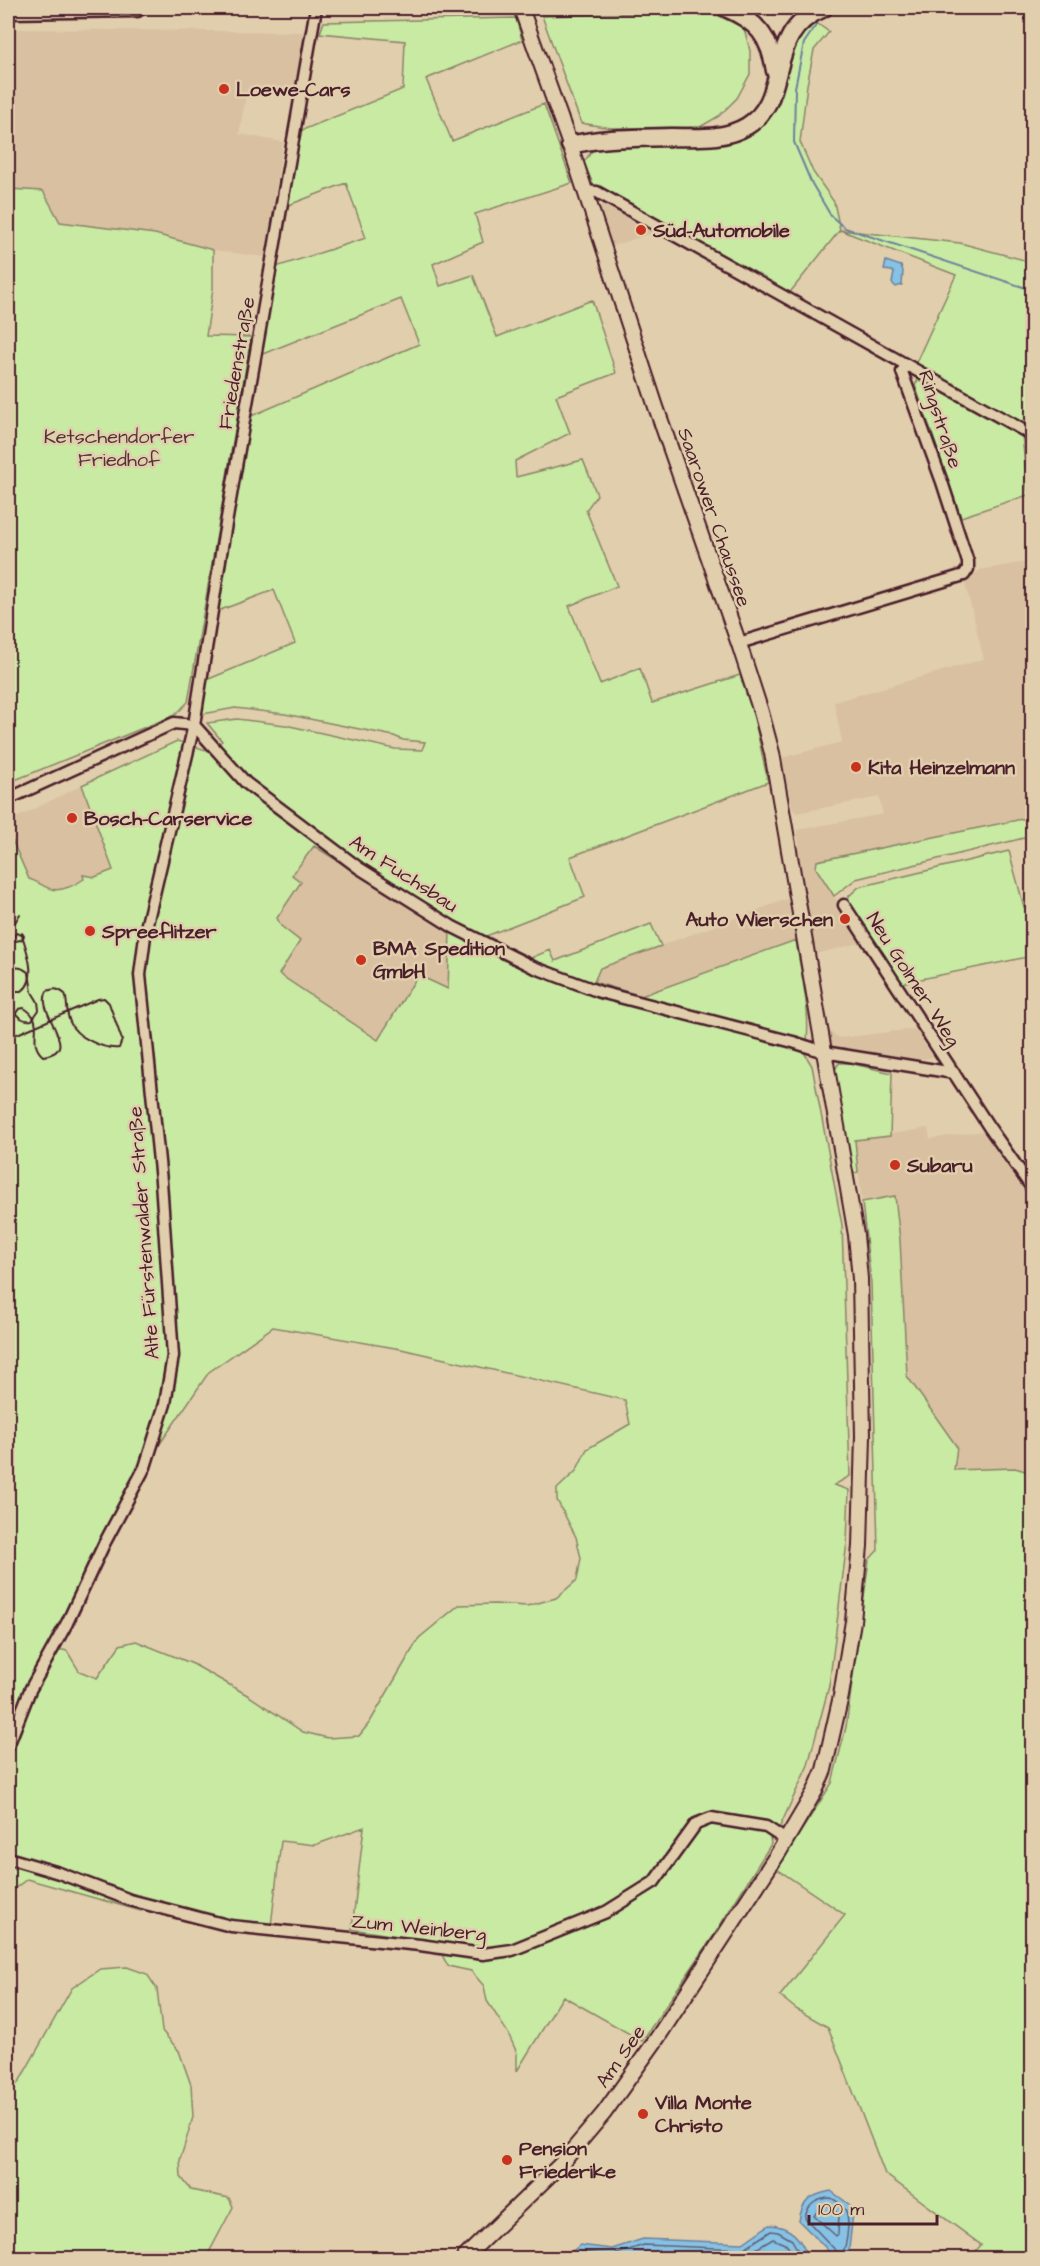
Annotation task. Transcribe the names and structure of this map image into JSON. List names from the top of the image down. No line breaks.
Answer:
{"streets":{"main road":["Saarower Chaussee","Am See"],"street":["Friedenstraße","Ringstraße","Am Fuchsbau","Neu Golmer Weg","Alte Fürstenwalder Straße","Zum Weinberg"]},"crossings":[["Friedenstraße","Am Fuchsbau"],["Friedenstraße","Alte Fürstenwalder Straße"],["Ringstraße","Saarower Chaussee"],["Saarower Chaussee","Am Fuchsbau"],["Saarower Chaussee","Neu Golmer Weg"],["Saarower Chaussee","Am See"],["Am Fuchsbau","Neu Golmer Weg"],["Am Fuchsbau","Alte Fürstenwalder Straße"],["Am Fuchsbau","Am See"],["Neu Golmer Weg","Am See"],["Zum Weinberg","Am See"]],"parks":["Ketschendorfer Friedhof"],"places":["Loewe-Cars","Süd-Automobile","Kita Heinzelmann","Bosch-Carservice","Auto Wierschen","Spreeflitzer","BMA Spedition GmbH","Subaru","Villa Monte Christo","Pension Friederike"],"scale_bar":"100 m"}
